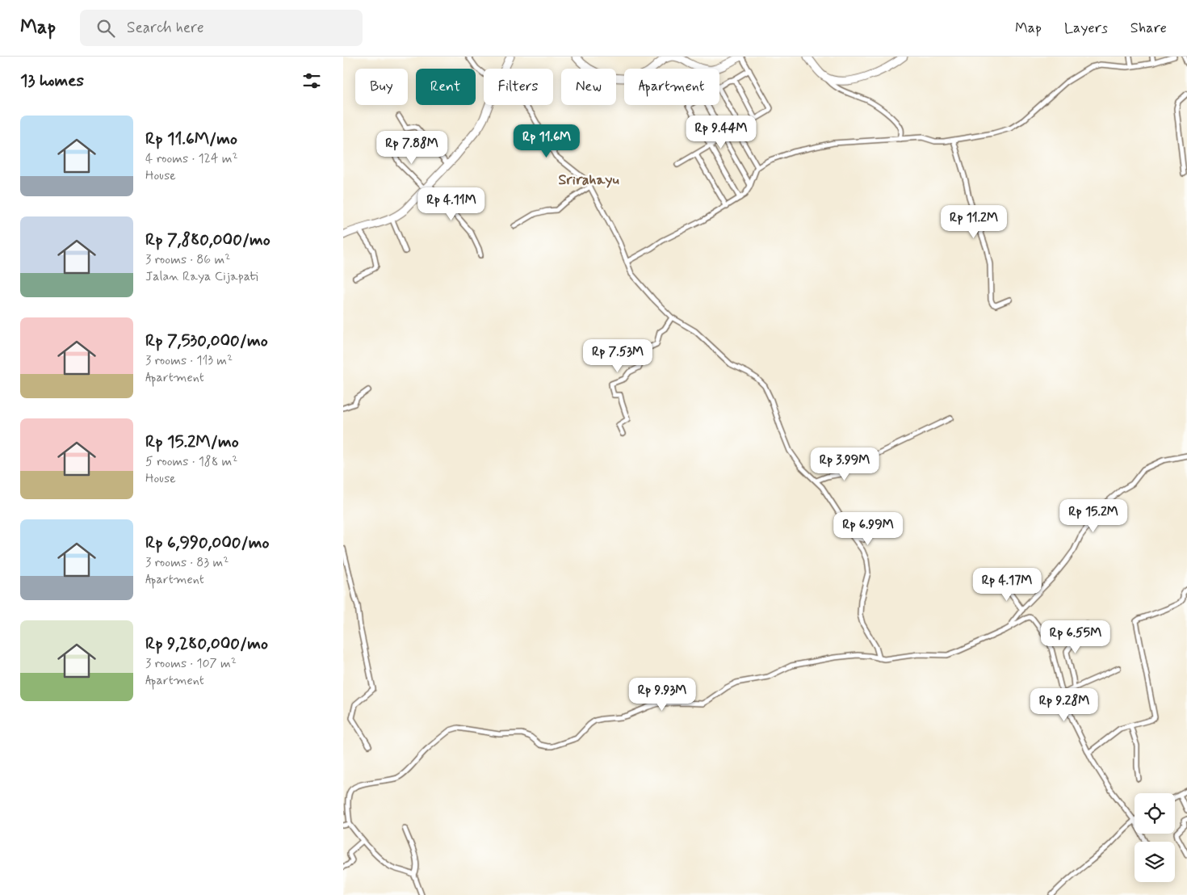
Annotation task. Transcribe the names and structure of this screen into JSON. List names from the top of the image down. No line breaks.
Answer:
{"districts":["Srirahayu"],"page":{"header":"Map","search":"Search here","nav":["Map","Layers","Share"],"heading":"13 homes","chip":["Buy","Rent","Filters","New","Apartment"],"list":[{"name":"Rp 11.6M/mo","note":"4 rooms · 124 m² · House"},{"name":"Rp 7,880,000/mo","note":"3 rooms · 86 m² · Jalan Raya Cijapati"},{"name":"Rp 7,530,000/mo","note":"3 rooms · 113 m² · Apartment"},{"name":"Rp 15.2M/mo","note":"5 rooms · 188 m² · House"},{"name":"Rp 6,990,000/mo","note":"3 rooms · 83 m² · Apartment"},{"name":"Rp 9,280,000/mo","note":"3 rooms · 107 m² · Apartment"}],"price":["Rp 9.44M","Rp 11.6M","Rp 7.88M","Rp 4.11M","Rp 11.2M","Rp 7.53M","Rp 3.99M","Rp 15.2M","Rp 6.99M","Rp 4.17M","Rp 6.55M","Rp 9.93M","Rp 9.28M"]}}
